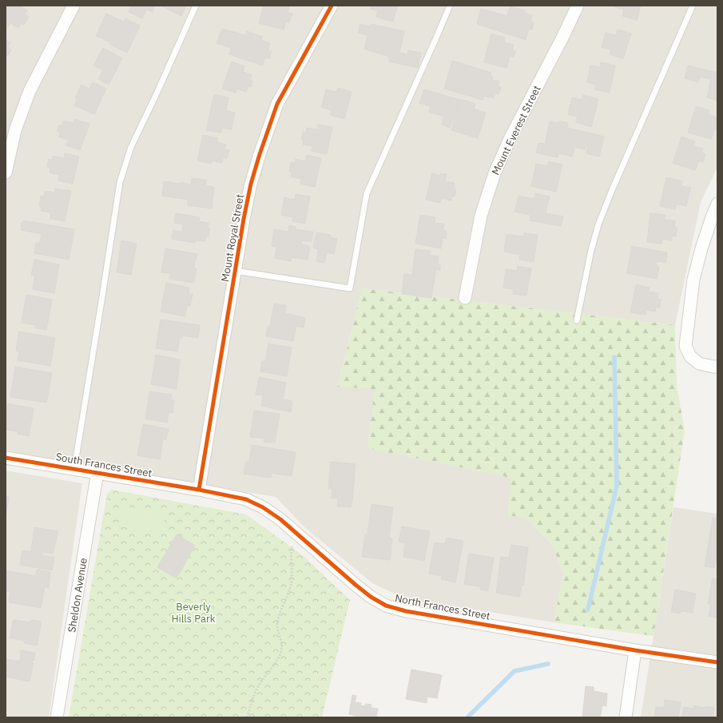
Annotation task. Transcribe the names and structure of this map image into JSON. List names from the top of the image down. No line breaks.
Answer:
{"streets":{"street":["Mount Everest Street","Mount Royal Street","South Frances Street","Sheldon Avenue","North Frances Street"]},"crossings":[["Mount Royal Street","South Frances Street"],["Mount Royal Street","North Frances Street"],["South Frances Street","Sheldon Avenue"],["South Frances Street","North Frances Street"]],"parks":["Beverly Hills Park"]}
